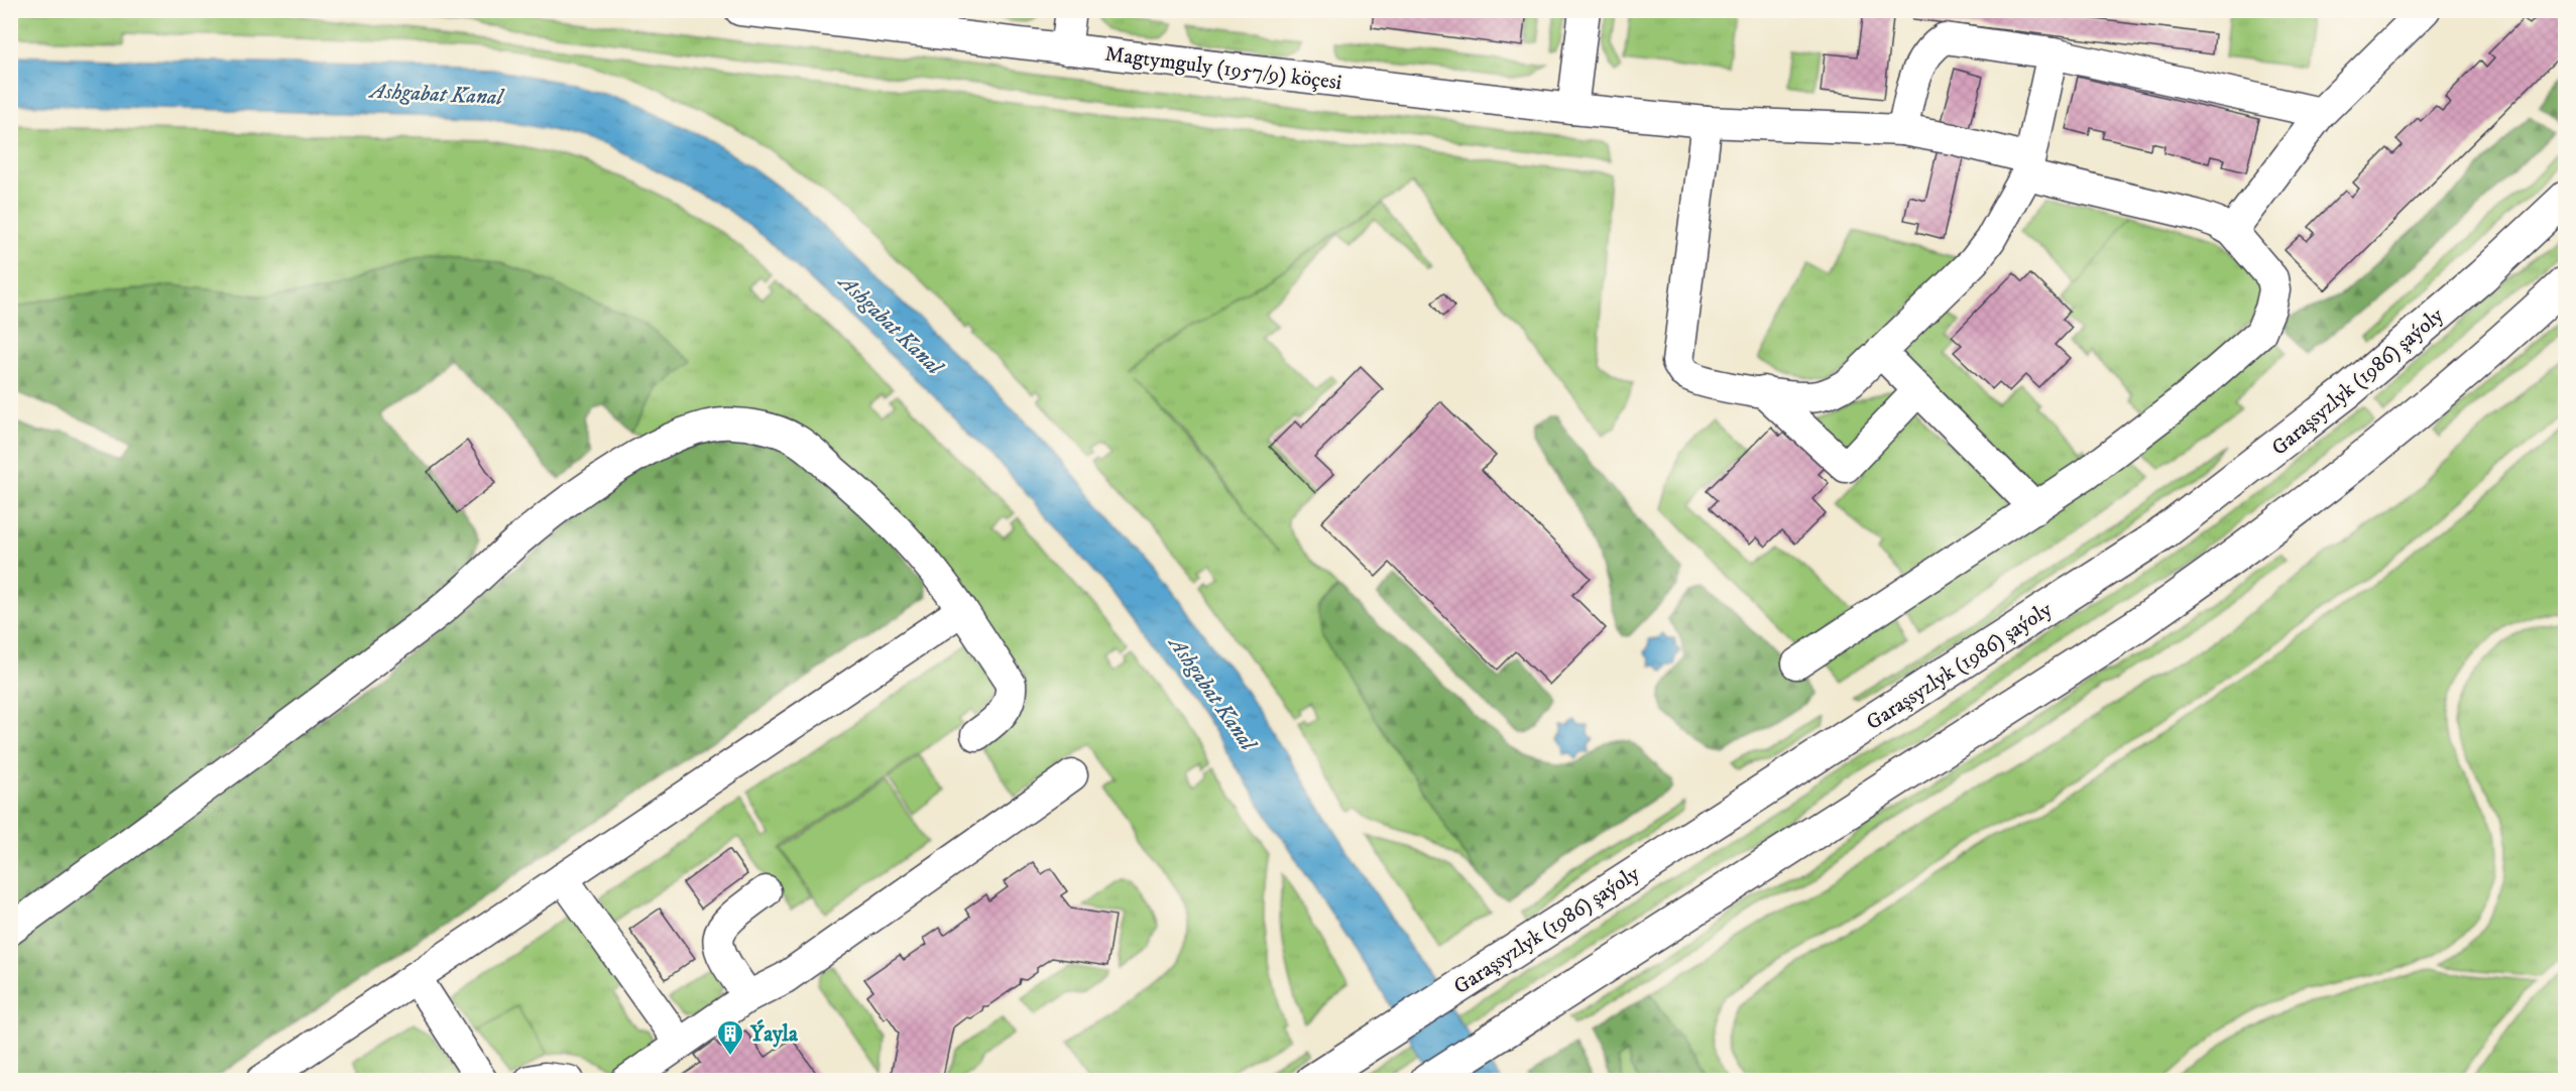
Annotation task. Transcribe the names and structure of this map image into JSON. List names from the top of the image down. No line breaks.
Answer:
{"streets":{"main road":["Garaşsyzlyk (1986) şaýoly"],"street":["Magtymguly (1957/9) köçesi"]},"water":["Ashgabat Kanal"],"places":{"building":["Ýayla"]}}
